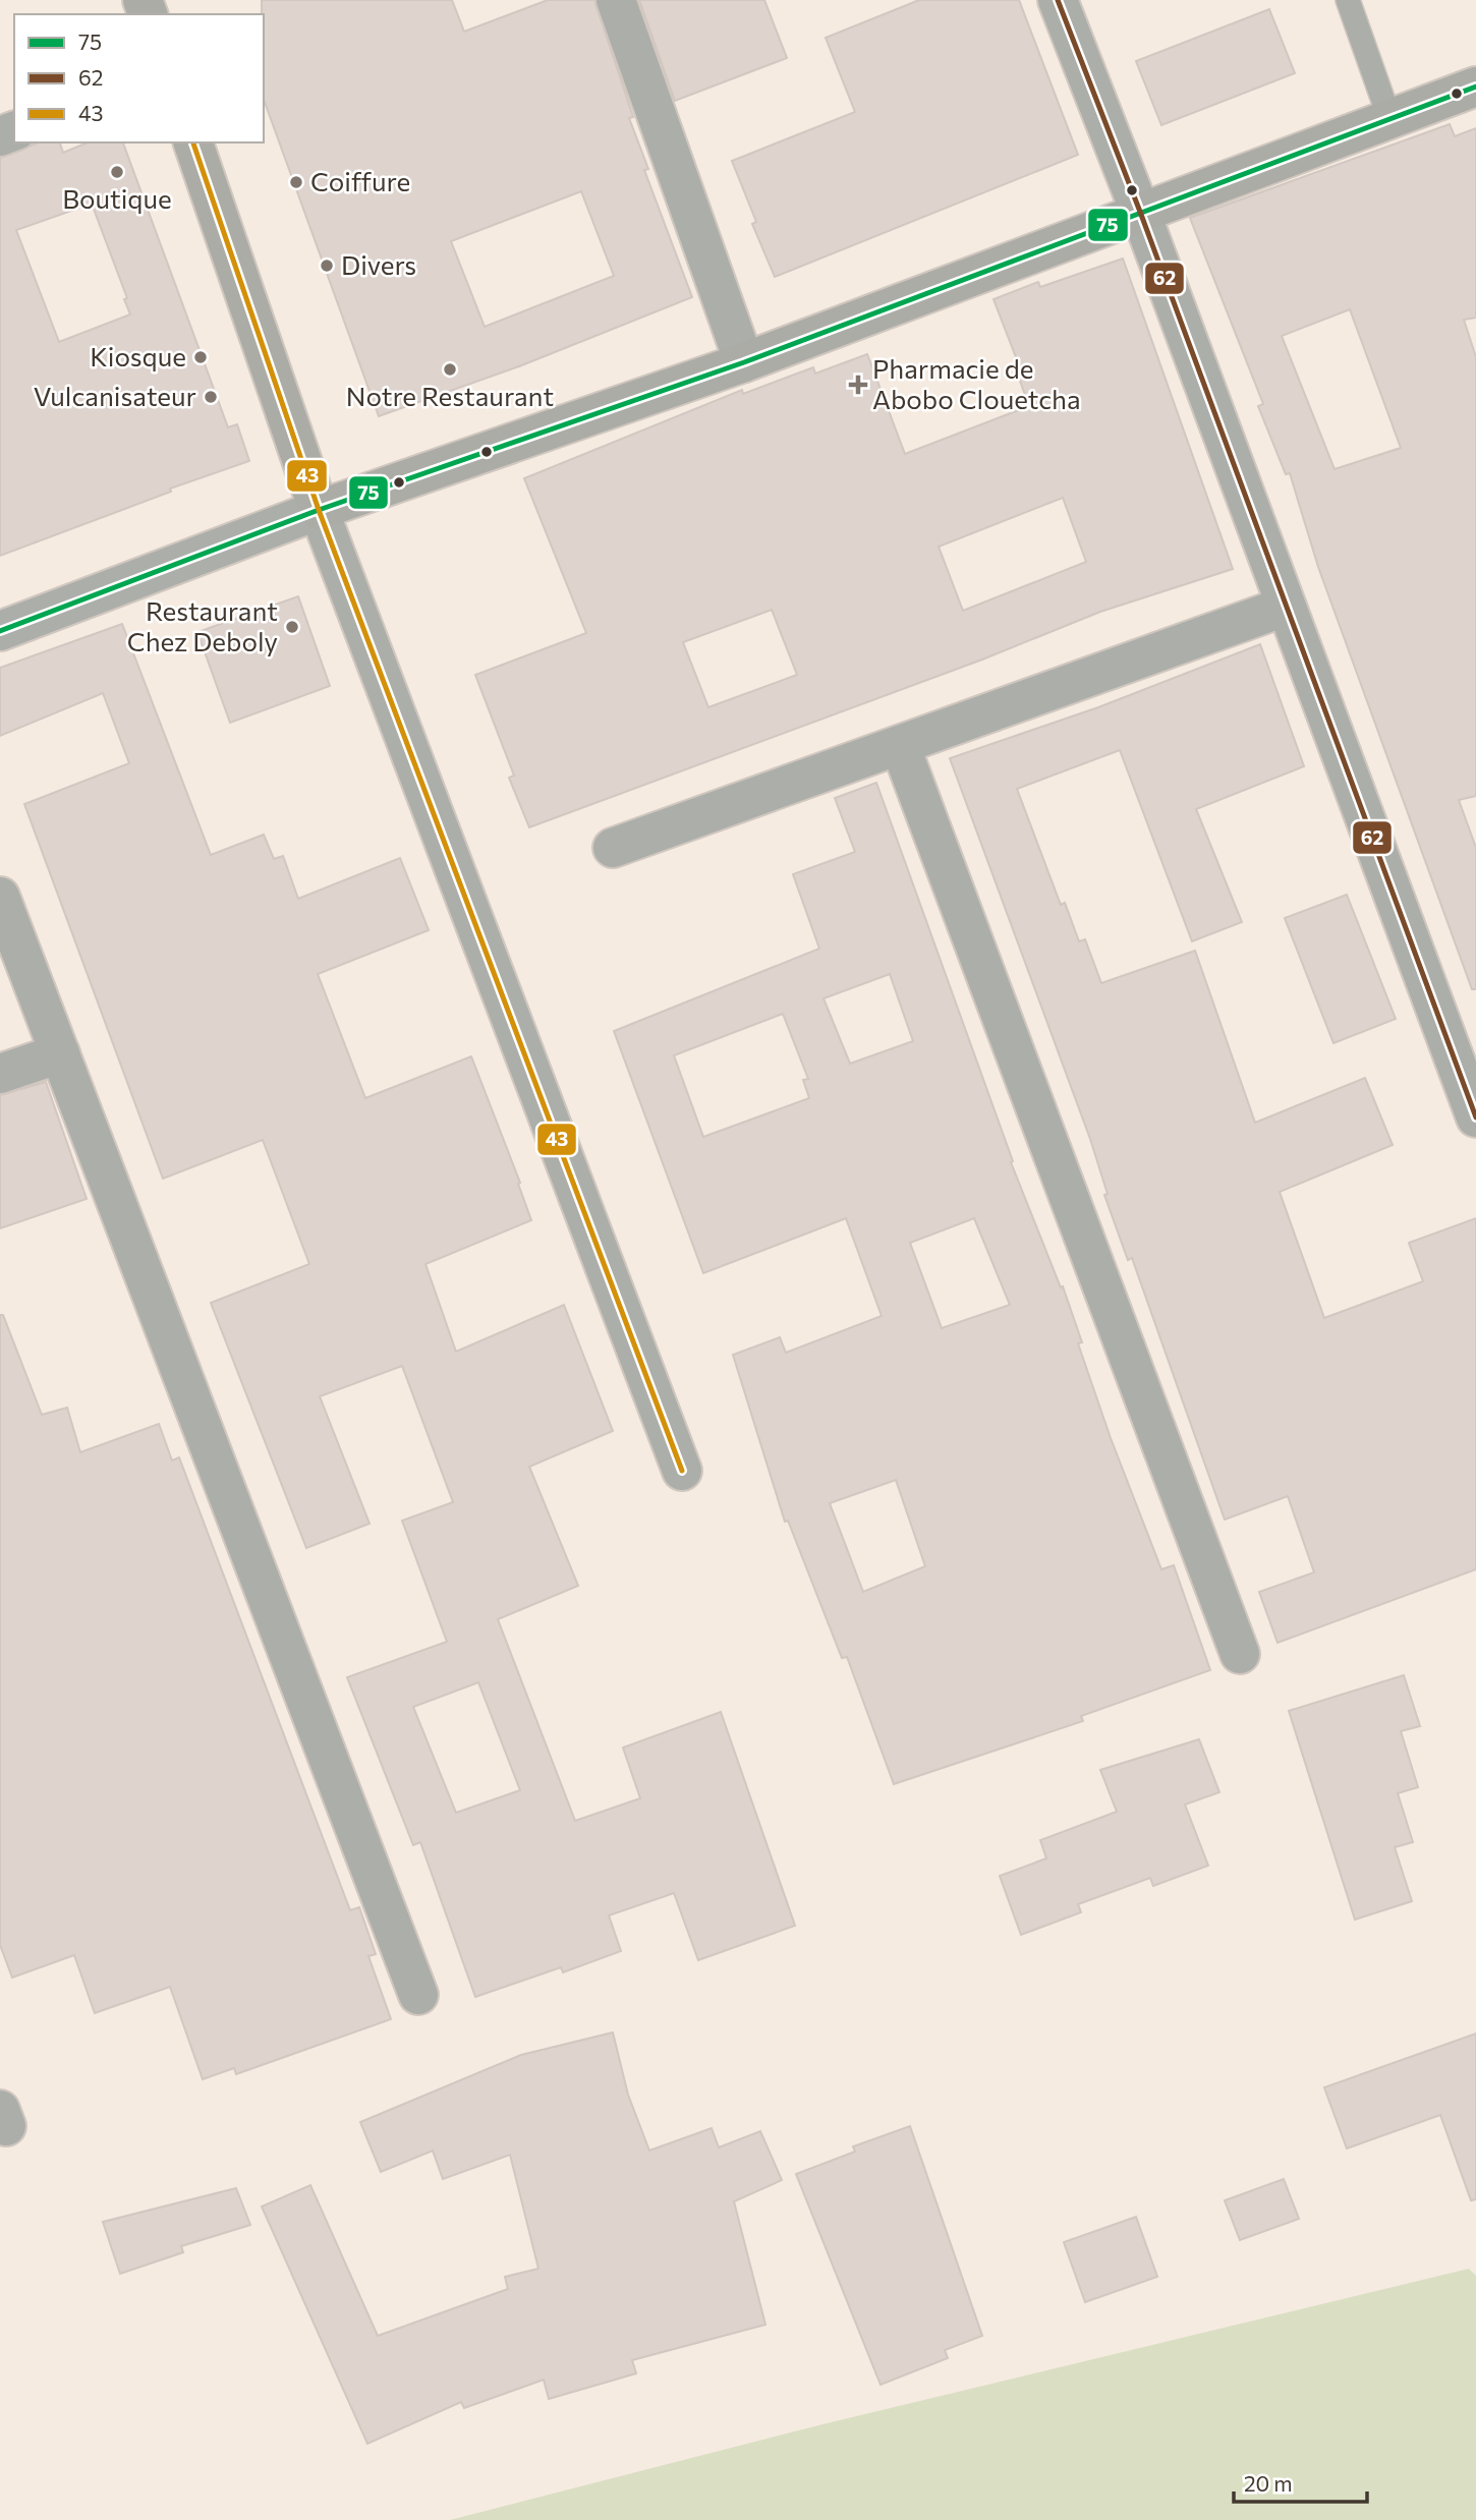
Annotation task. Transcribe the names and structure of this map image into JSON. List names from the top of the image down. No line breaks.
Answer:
{"places":{"other":["Boutique","Coiffure","Divers","Kiosque","Notre Restaurant","Vulcanisateur","Restaurant Chez Deboly"],"health":["Pharmacie de Abobo Clouetcha"]},"lines":["transit line 62","transit line 75","transit line 43"],"legend":["75","62","43"],"scale_bar":"20 m"}
